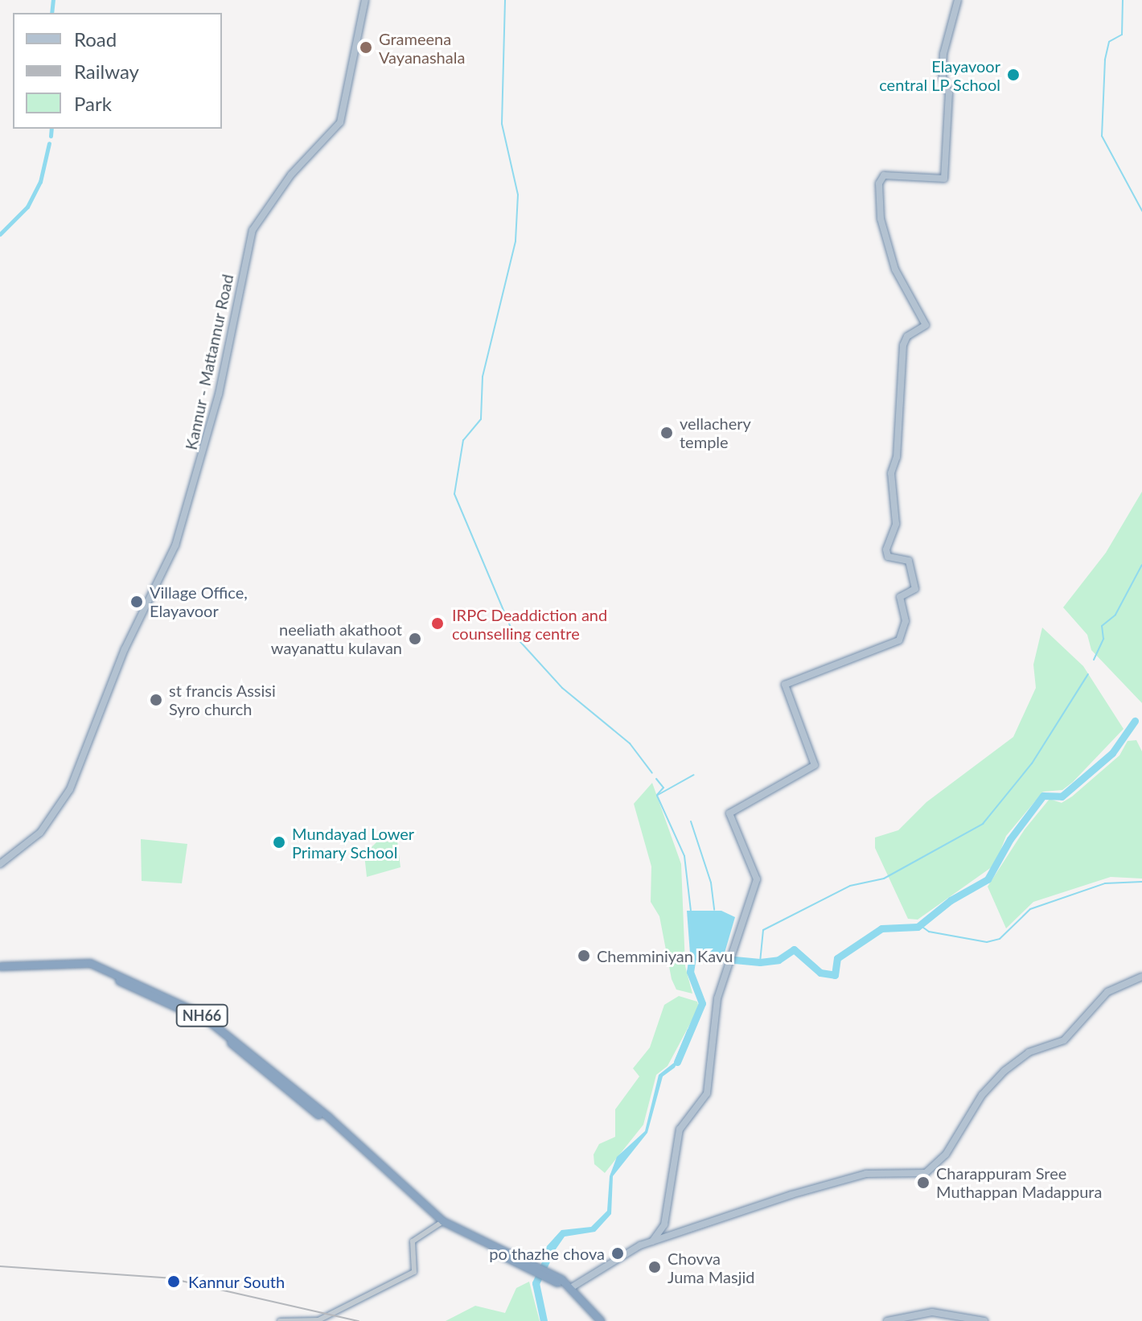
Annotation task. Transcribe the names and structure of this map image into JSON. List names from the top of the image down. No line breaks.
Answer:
{"streets":{"highway":["NH66"],"main road":["Kannur - Mattannur Road"]},"places":["Grameena Vayanashala","Elayavoor central LP School","vellachery temple","Village Office, Elayavoor","IRPC Deaddiction and counselling centre","neeliath akathoot wayanattu kulavan","st francis Assisi Syro church","Mundayad Lower Primary School","Chemminiyan Kavu","Charappuram Sree Muthappan Madappura","po thazhe chova","Chovva Juma Masjid","Kannur South"],"legend":["Road","Railway","Park"]}
